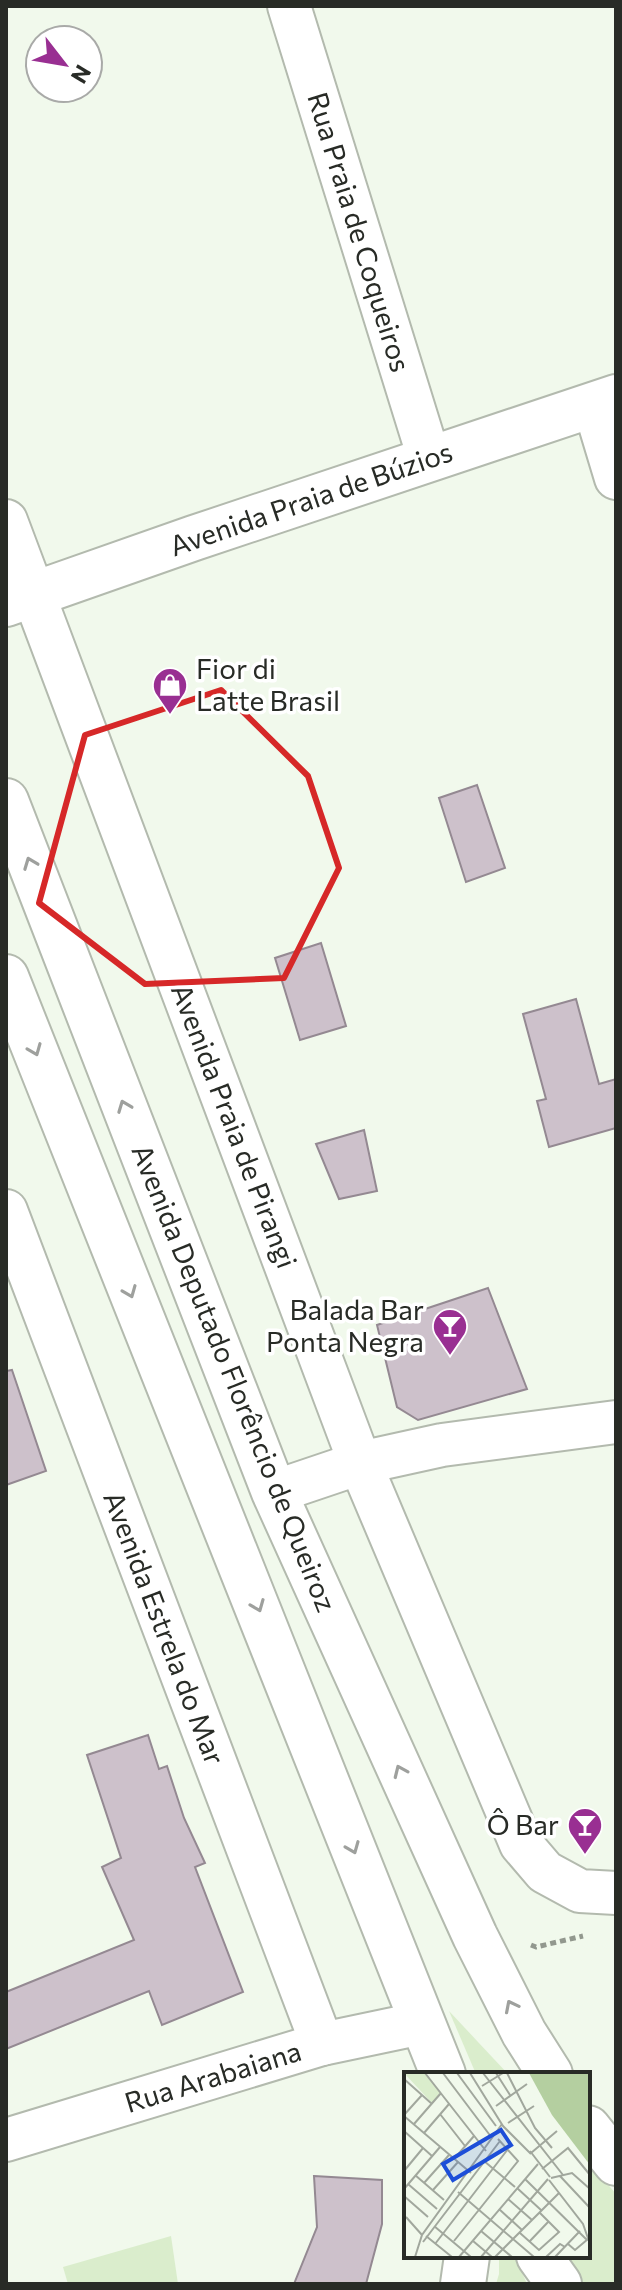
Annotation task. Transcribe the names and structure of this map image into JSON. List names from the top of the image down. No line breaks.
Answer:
{"streets":{"main road":["Avenida Praia de Búzios","Avenida Deputado Florêncio de Queiroz"],"street":["Rua Praia de Coqueiros","Avenida Praia de Pirangi","Avenida Estrela do Mar","Rua Arabaiana"]},"crossings":[["Rua Praia de Coqueiros","Avenida Praia de Búzios"],["Avenida Praia de Búzios","Avenida Praia de Pirangi"],["Avenida Estrela do Mar","Rua Arabaiana"]],"places":{"shop":["Fior di Latte Brasil"],"bar":["Balada Bar Ponta Negra","Ô Bar"]},"north":"bottom right"}
